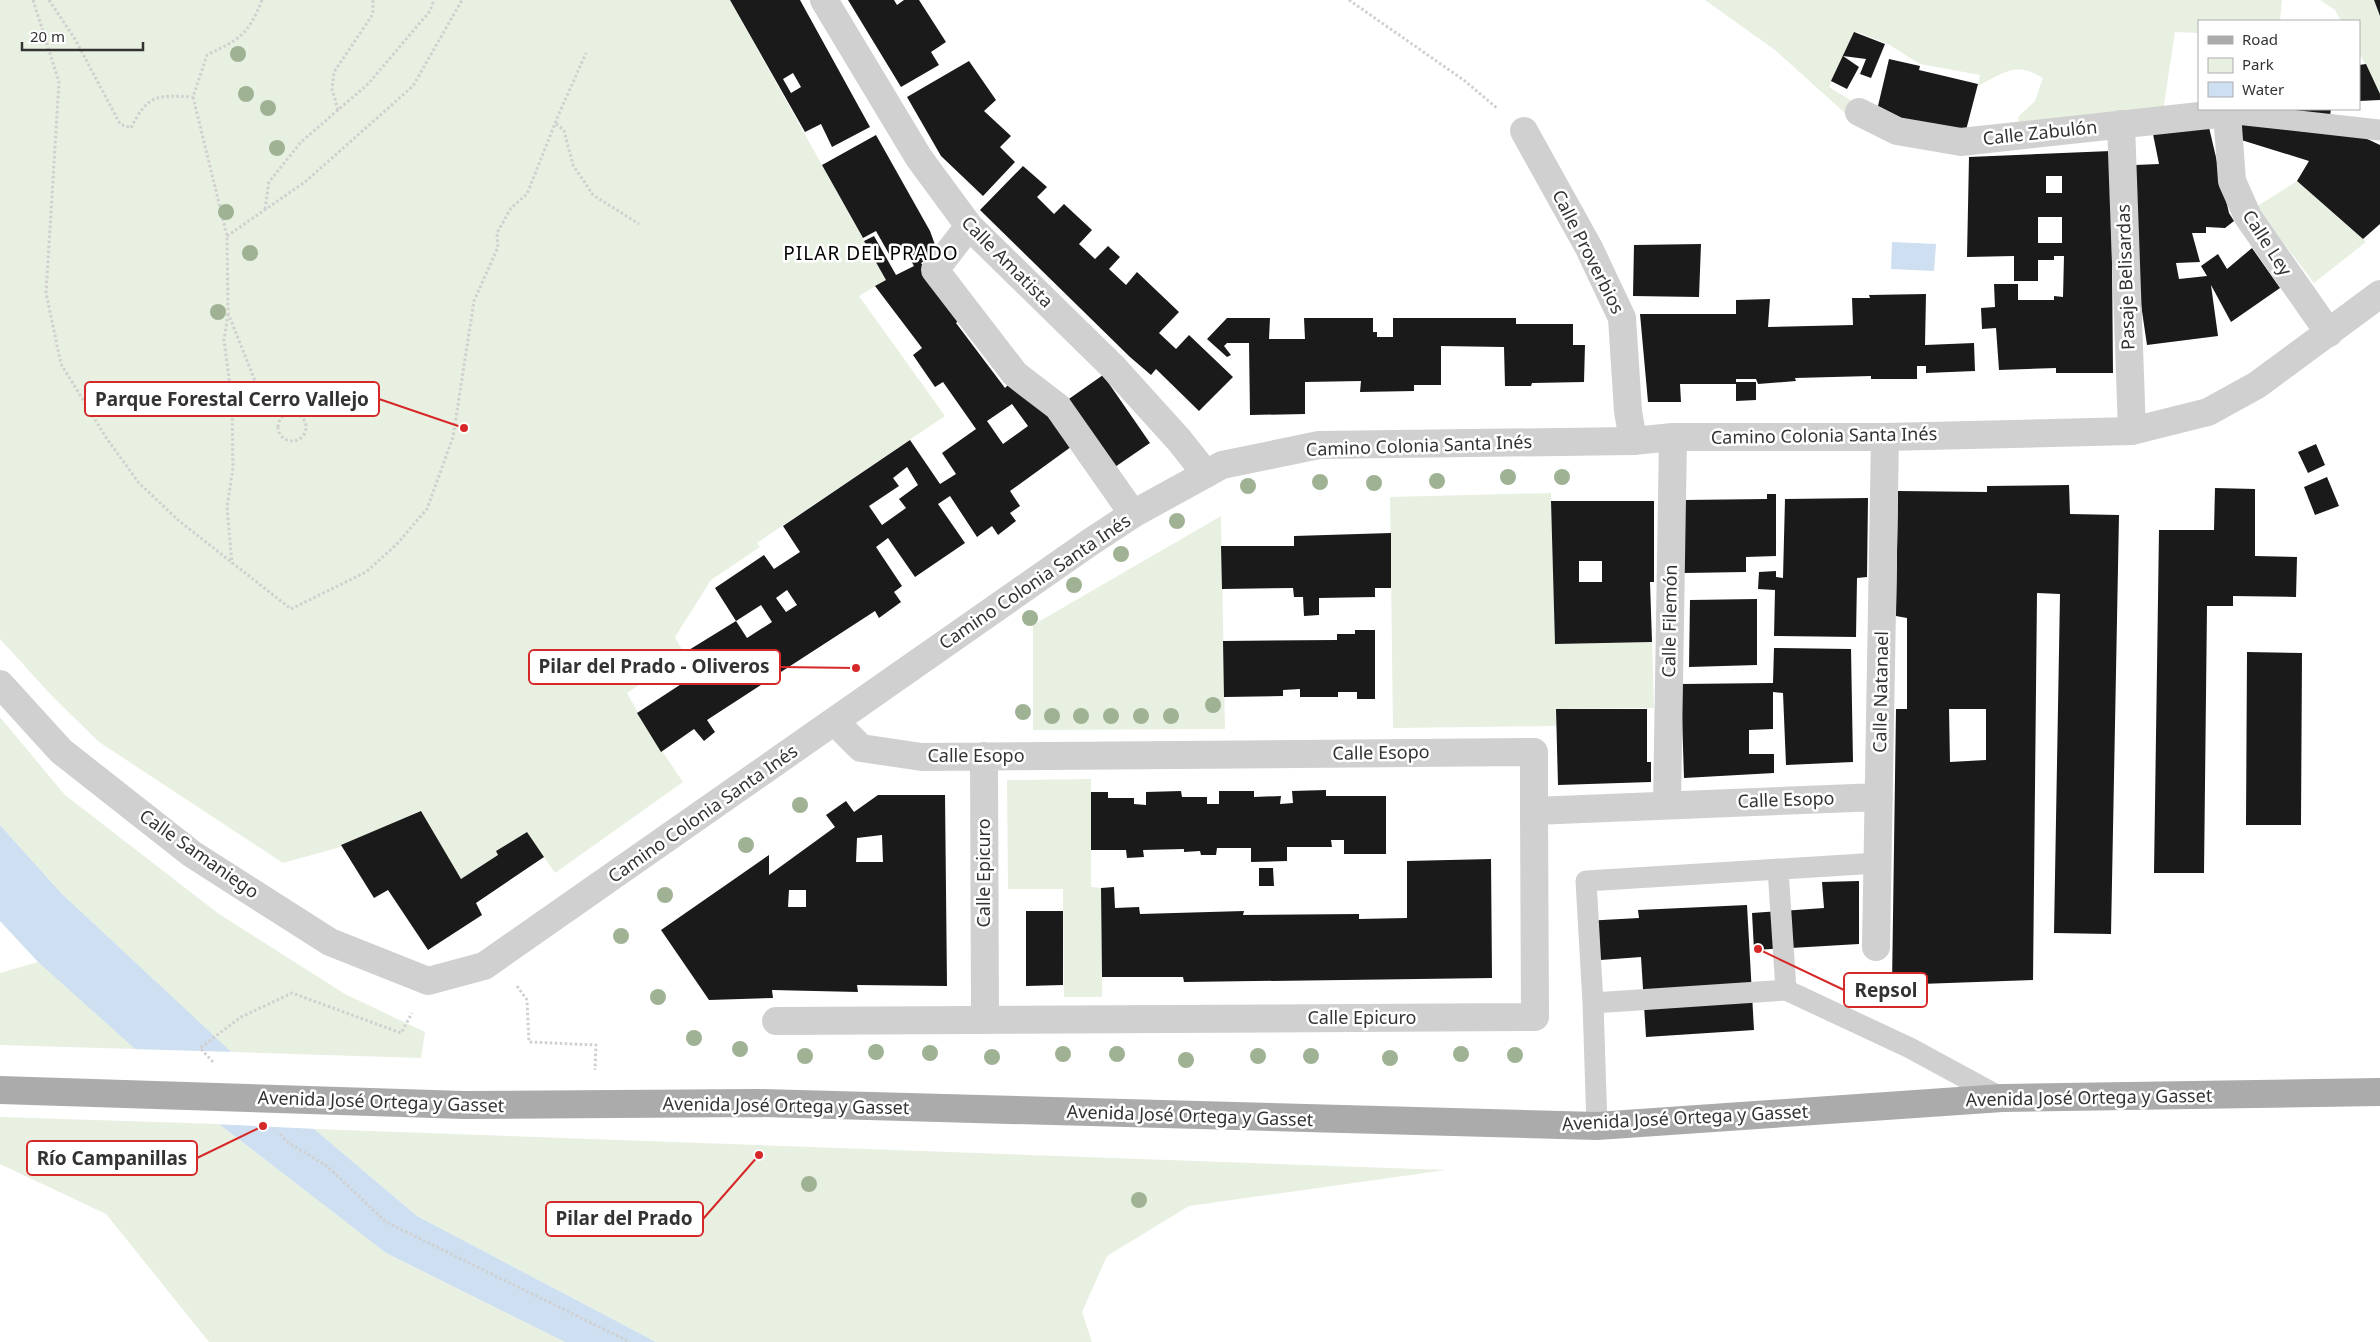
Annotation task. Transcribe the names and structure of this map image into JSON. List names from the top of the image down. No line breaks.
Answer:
{"streets":{"main road":["Avenida José Ortega y Gasset"],"street":["Calle Zabulón","Calle Ley","Calle Proverbios","Calle Amatista","Pasaje Belisardas","Camino Colonia Santa Inés","Calle Filemón","Calle Natanael","Calle Esopo","Calle Samaniego","Calle Epicuro"]},"crossings":[["Calle Zabulón","Calle Ley"],["Calle Zabulón","Pasaje Belisardas"],["Calle Ley","Camino Colonia Santa Inés"],["Calle Proverbios","Camino Colonia Santa Inés"],["Calle Amatista","Camino Colonia Santa Inés"],["Pasaje Belisardas","Camino Colonia Santa Inés"],["Camino Colonia Santa Inés","Calle Filemón"],["Camino Colonia Santa Inés","Calle Natanael"],["Camino Colonia Santa Inés","Calle Esopo"],["Camino Colonia Santa Inés","Calle Samaniego"],["Calle Filemón","Calle Esopo"],["Calle Natanael","Calle Esopo"],["Calle Esopo","Calle Epicuro"]],"districts":["PILAR DEL PRADO"],"places":["Parque Forestal Cerro Vallejo","Pilar del Prado - Oliveros","Repsol","Río Campanillas","Pilar del Prado"],"legend":["Road","Park","Water"],"scale_bar":"20 m"}
